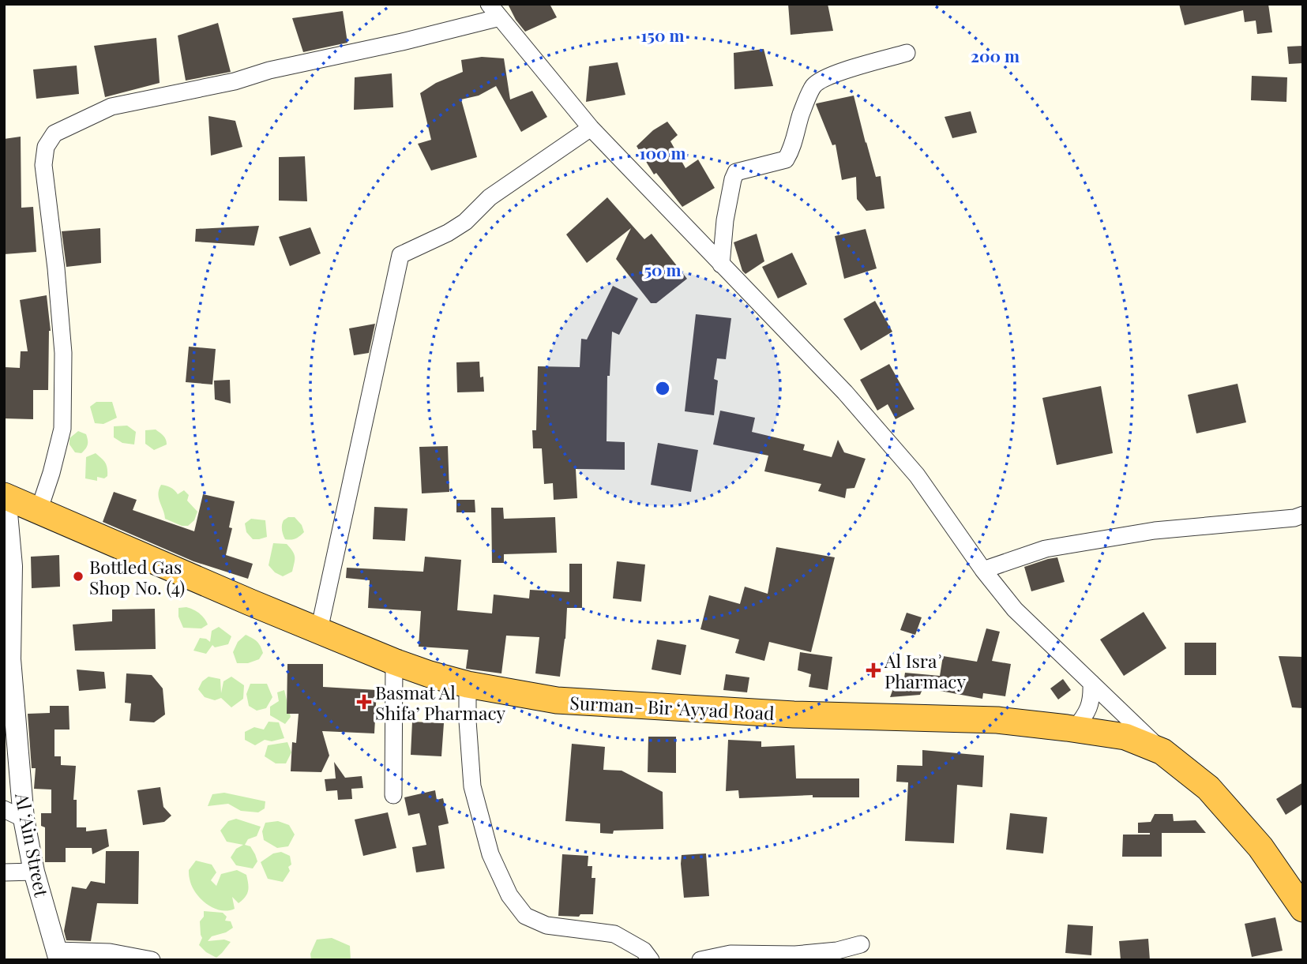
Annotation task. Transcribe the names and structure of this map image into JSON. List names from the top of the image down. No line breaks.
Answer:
{"streets":{"highway":["Surman- Bir ‘Ayyad Road"],"street":["Al ‘Ain Street"]},"crossings":[["Surman- Bir ‘Ayyad Road","Al ‘Ain Street"]],"places":{"other":["Bottled Gas Shop No. (4)"],"health":["Al Israʾ Pharmacy","Basmat Al Shifa’ Pharmacy"]},"rings":["150 m","200 m","100 m","50 m"]}
